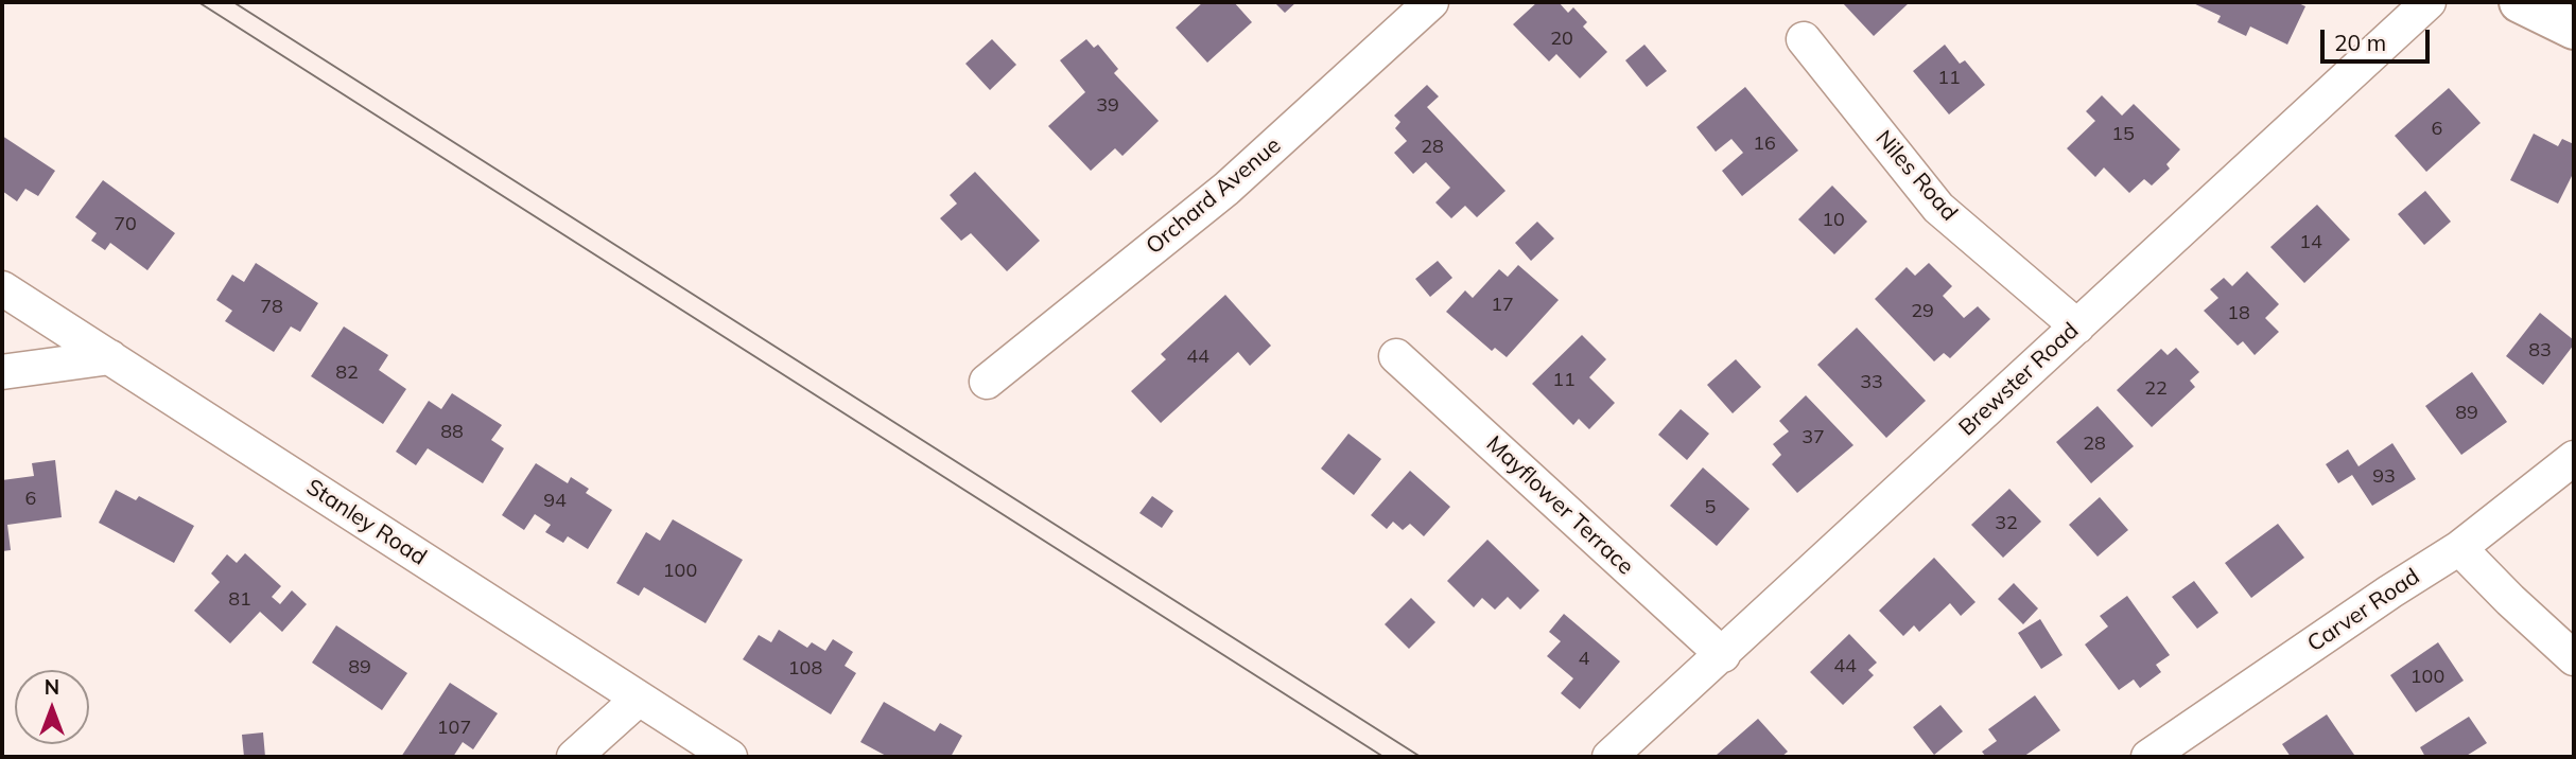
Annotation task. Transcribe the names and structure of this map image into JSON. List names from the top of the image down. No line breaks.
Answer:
{"streets":{"street":["Niles Road","Orchard Avenue","Brewster Road","Mayflower Terrace","Stanley Road","Carver Road"]},"crossings":[["Niles Road","Brewster Road"],["Brewster Road","Mayflower Terrace"]],"house_numbers":["20","11","39","6","15","16","28","10","70","14","17","78","29","18","83","44","82","11","33","22","89","88","37","28","93","6","94","5","32","100","81","4","44","89","108","100","107"],"scale_bar":"20 m","north":"top"}
